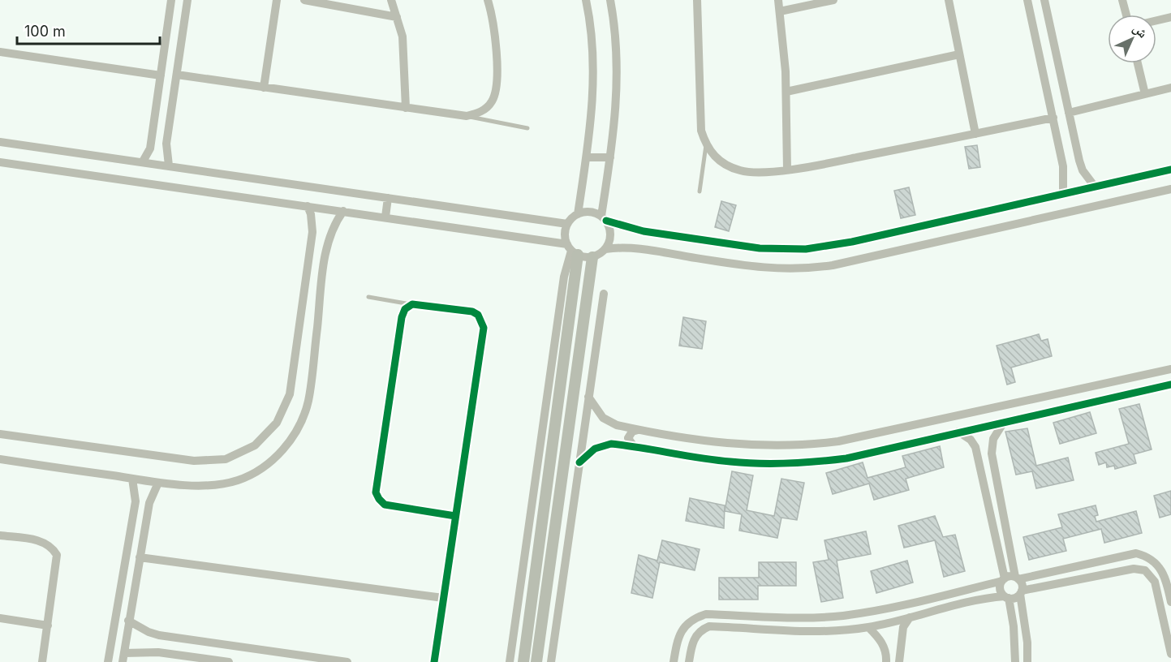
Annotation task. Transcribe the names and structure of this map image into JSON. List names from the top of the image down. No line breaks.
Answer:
{"scale_bar":"100 m","north":"top right"}
